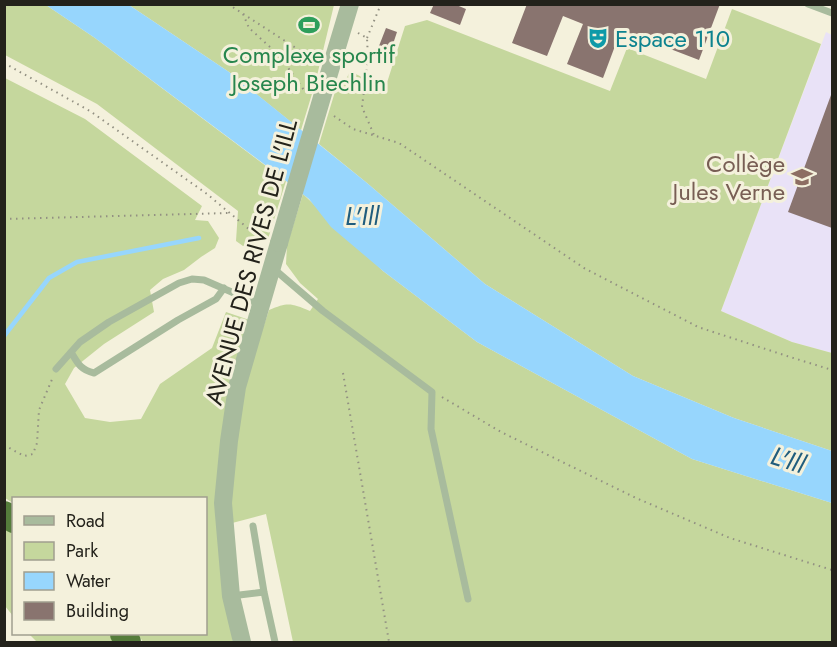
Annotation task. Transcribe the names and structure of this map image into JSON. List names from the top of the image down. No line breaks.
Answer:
{"streets":{"street":["AVENUE DES RIVES DE L'ILL"]},"water":["L'Ill"],"places":{"sports":["Complexe sportif Joseph Biechlin"],"theatre":["Espace 110"],"school or university":["Collège Jules Verne"]},"legend":["Road","Park","Water","Building"]}
